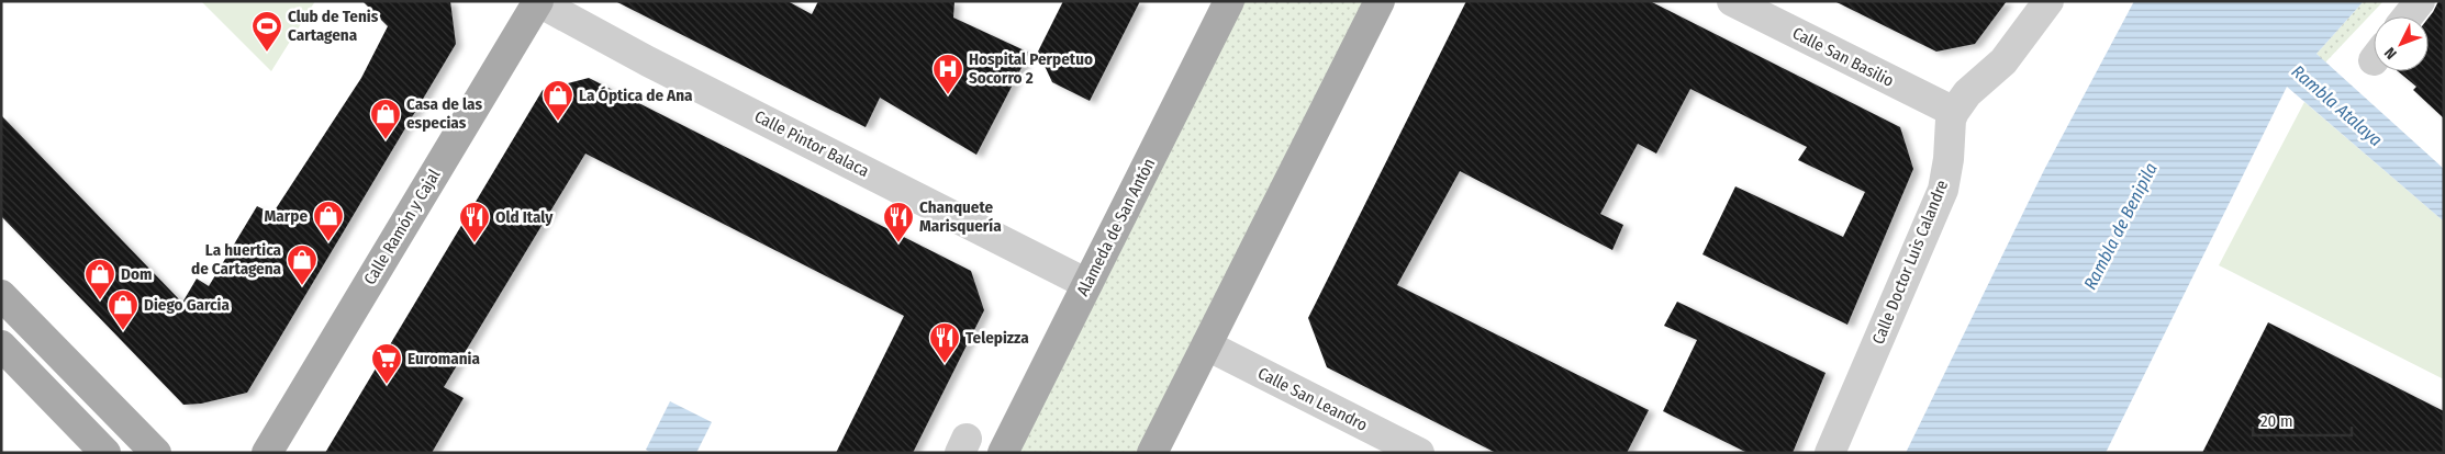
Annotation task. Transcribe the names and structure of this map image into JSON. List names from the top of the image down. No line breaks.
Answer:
{"streets":{"main road":["Calle Ramón y Cajal","Alameda de San Antón"],"street":["Calle San Basilio","Calle Pintor Balaca","Calle Doctor Luis Calandre","Calle San Leandro"]},"crossings":[["Calle San Basilio","Calle Doctor Luis Calandre"],["Calle Pintor Balaca","Calle Ramón y Cajal"],["Calle Pintor Balaca","Alameda de San Antón"]],"water":["Rambla Atalaya","Rambla de Benipila"],"places":{"sports":["Club de Tenis Cartagena"],"hospital":["Hospital Perpetuo Socorro 2"],"shop":["La Óptica de Ana","Casa de las especias","Marpe","La huertica de Cartagena","Dom","Diego Garcia"],"restaurant":["Old Italy","Chanquete Marisquería","Telepizza"],"supermarket":["Euromania"]},"scale_bar":"20 m","north":"bottom left"}
